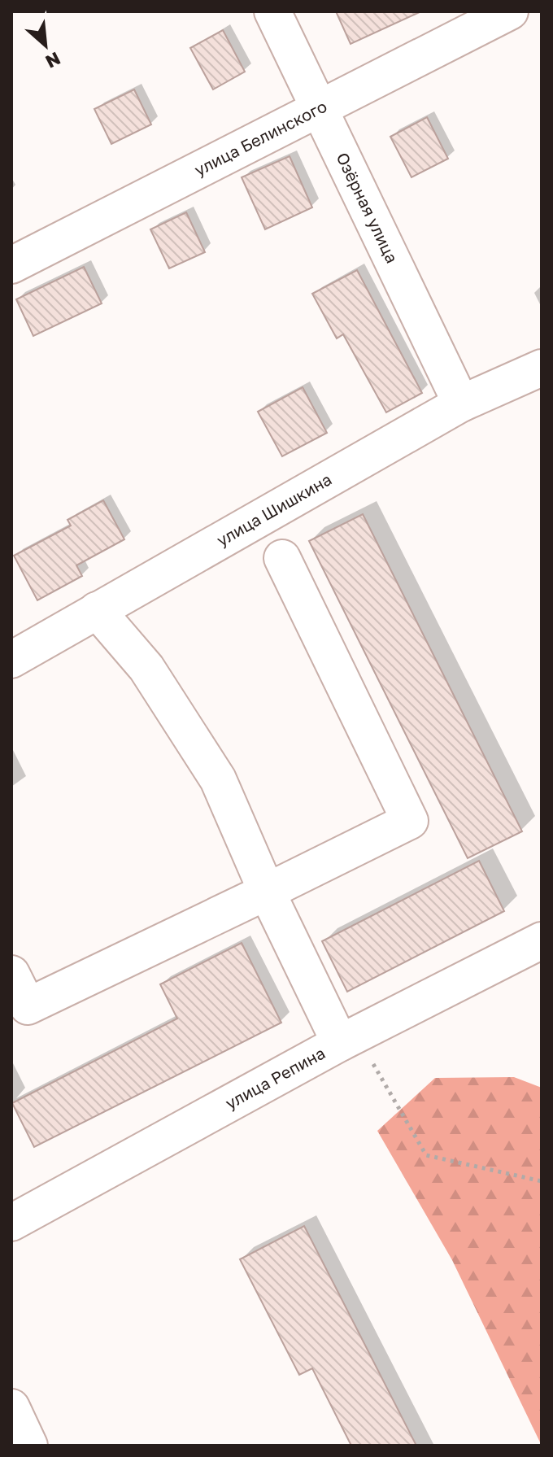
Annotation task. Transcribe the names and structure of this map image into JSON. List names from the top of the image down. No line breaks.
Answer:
{"streets":{"street":["улица Белинского","Озёрная улица","улица Шишкина","улица Репина"]},"crossings":[["улица Белинского","Озёрная улица"],["Озёрная улица","улица Шишкина"]],"north":"bottom right"}
